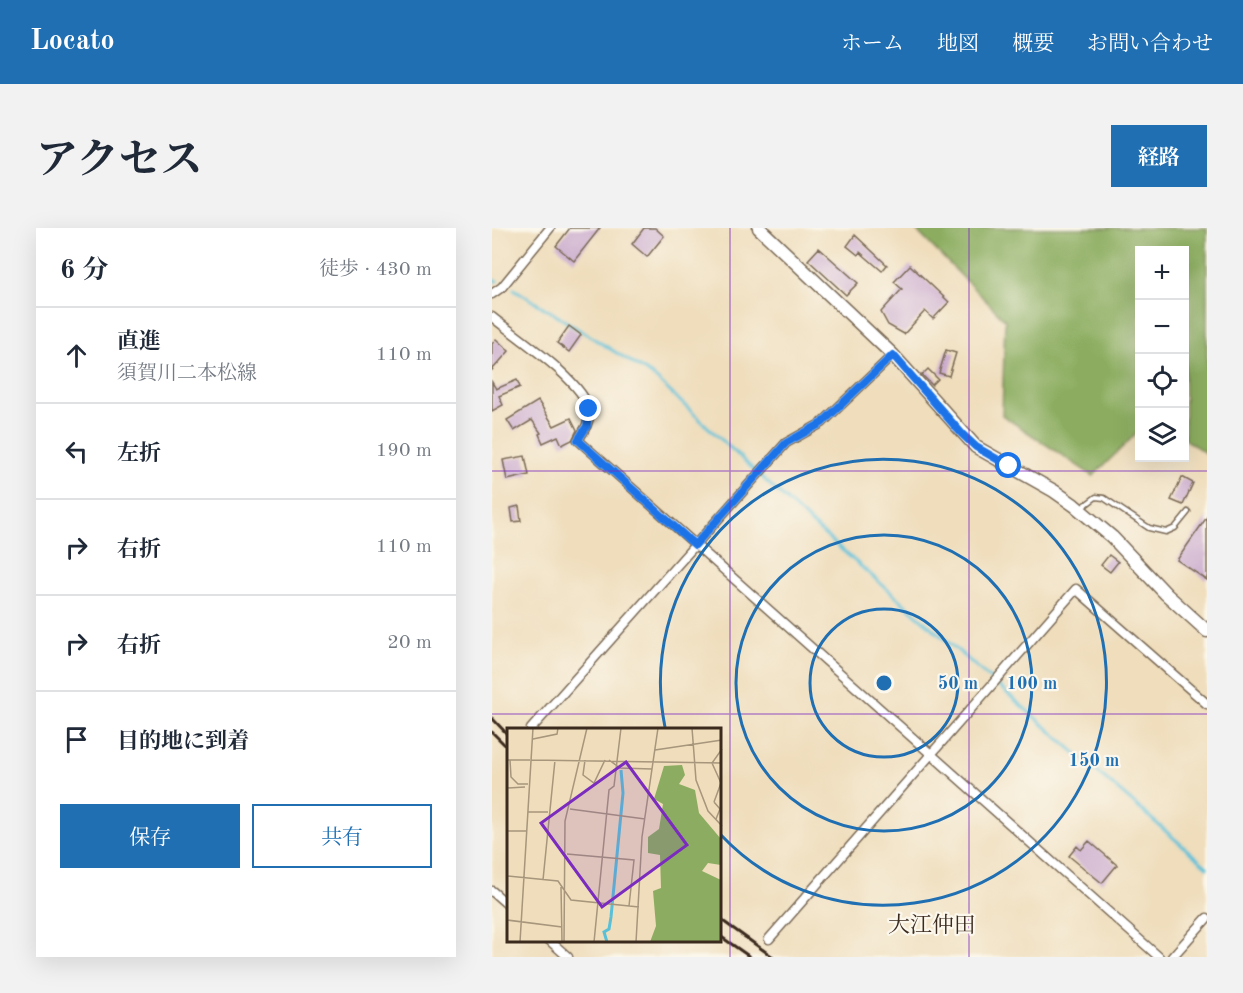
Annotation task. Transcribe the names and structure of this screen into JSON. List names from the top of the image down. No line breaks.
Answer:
{"districts":["大江仲田"],"page":{"header":"Locato","nav":["ホーム","地図","概要","お問い合わせ"],"title":"アクセス","buttons":["経路",["保存","共有"]],"heading":["6 分","徒歩 · 430 m"],"map_buttons":["+","−"],"list":[["直進","須賀川二本松線","110 m"],["左折","190 m"],["右折","110 m"],["右折","20 m"],"目的地に到着"]},"rings":["50 m","100 m","150 m"]}
